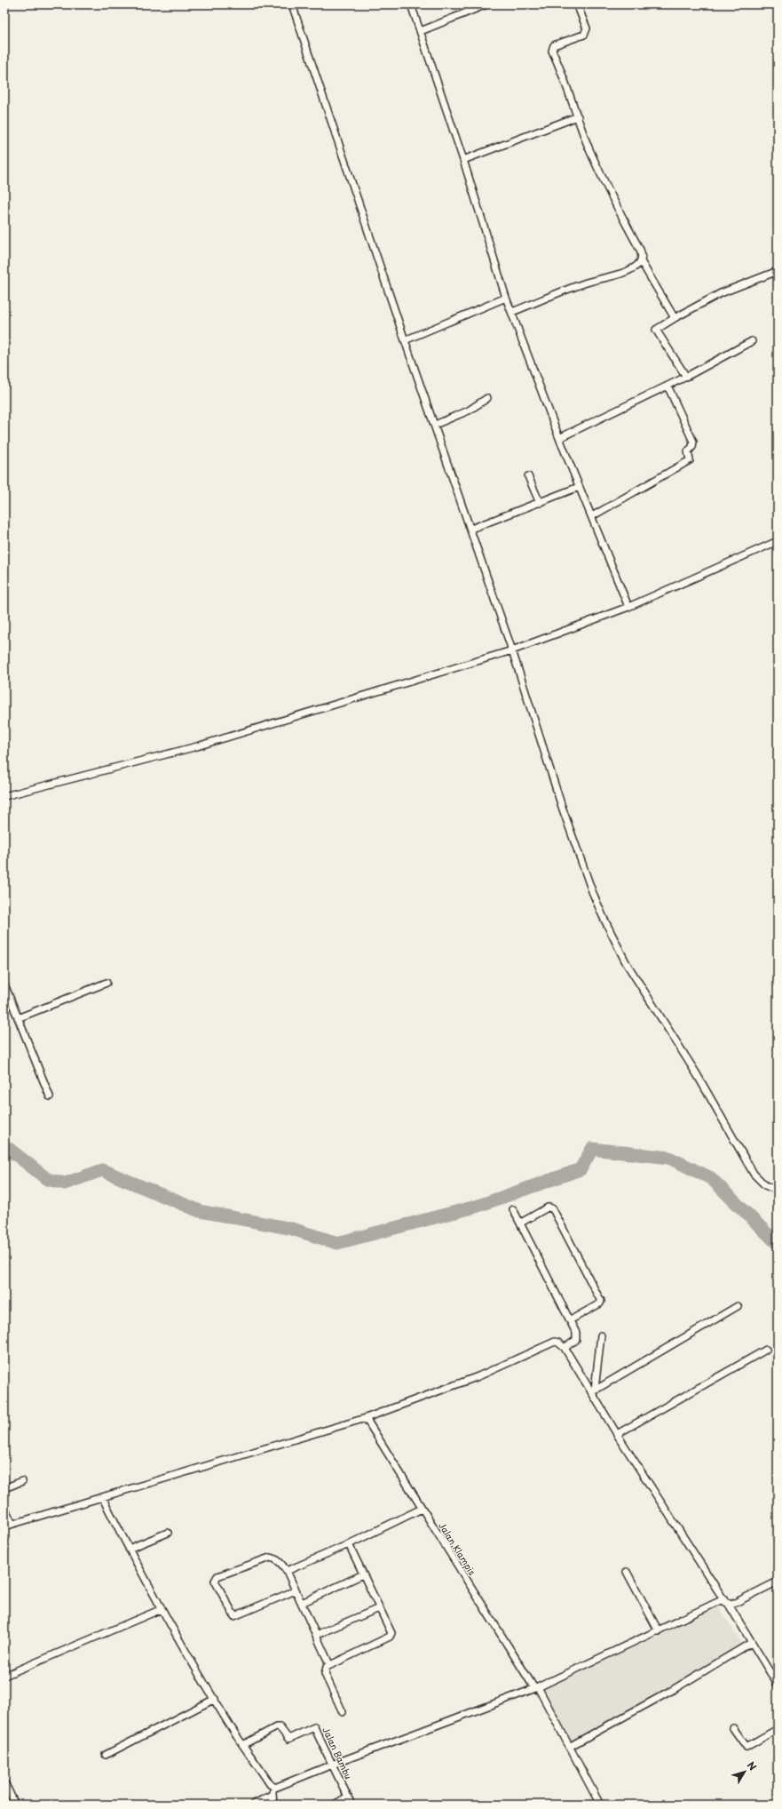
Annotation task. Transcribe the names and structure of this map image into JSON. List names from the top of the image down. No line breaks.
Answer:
{"streets":{"street":["Jalan Klampis","Jalan Bambu"]},"north":"top right"}
